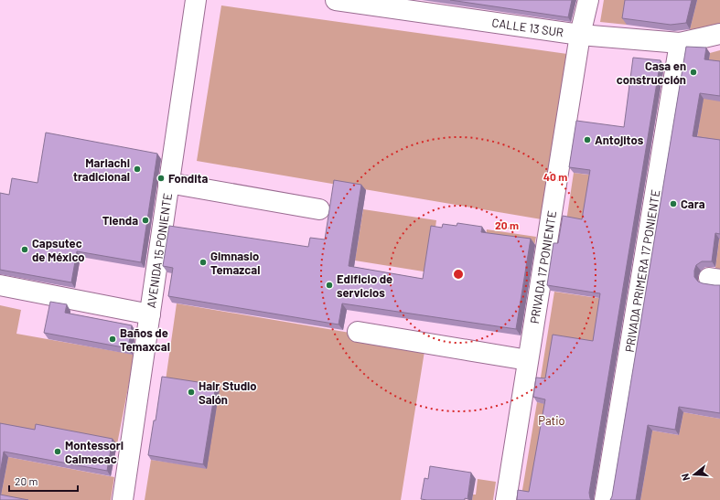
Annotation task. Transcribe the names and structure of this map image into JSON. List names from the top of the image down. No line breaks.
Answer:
{"streets":{"street":["CALLE 13 SUR","AVENIDA 15 PONIENTE","PRIVADA 17 PONIENTE","PRIVADA PRIMERA 17 PONIENTE"]},"crossings":[["CALLE 13 SUR","PRIVADA 17 PONIENTE"],["CALLE 13 SUR","PRIVADA PRIMERA 17 PONIENTE"]],"parks":["Patio"],"places":["Casa en construcción","Antojitos","Mariachi tradicional","Fondita","Cara","Tienda","Capsutec de México","Gimnasio Temazcal","Edificio de servicios","Baños de Temaxcal","Hair Studio Salón","Montessori Calmecac"],"scale_bar":"20 m","north":"left","rings":["40 m","20 m"]}
